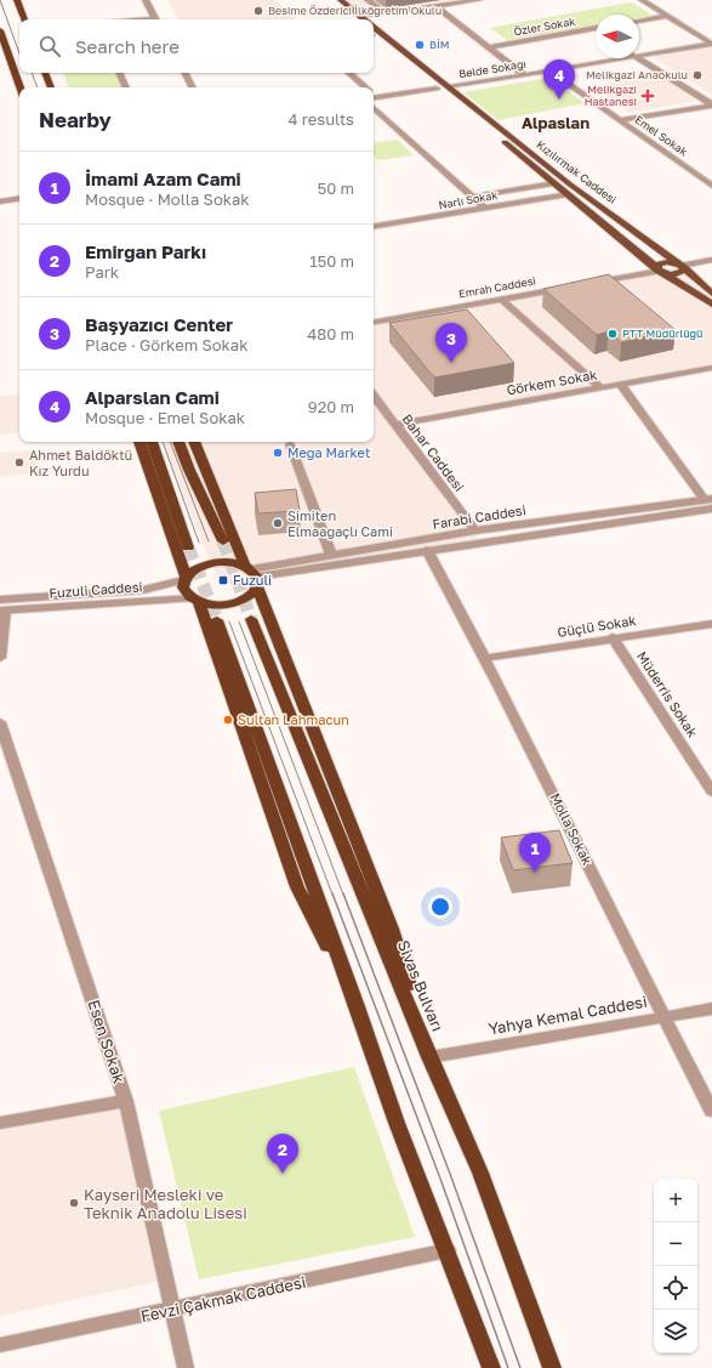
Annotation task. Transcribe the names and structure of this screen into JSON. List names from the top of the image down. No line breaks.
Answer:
{"streets":{"highway":["Sivas Bulvarı"],"main road":["Kızılırmak Caddesi"],"street":["Özler Sokak","Belde Sokağı","Emel Sokak","Narlı Sokak","Emrah Caddesi","Görkem Sokak","Bahar Caddesi","Farabi Caddesi","Fuzuli Caddesi","Güçlü Sokak","Müderris Sokak","Molla Sokak","Yahya Kemal Caddesi","Esen Sokak","Fevzi Çakmak Caddesi"]},"crossings":[["Belde Sokağı","Emel Sokak"],["Belde Sokağı","Kızılırmak Caddesi"],["Kızılırmak Caddesi","Narlı Sokak"],["Görkem Sokak","Bahar Caddesi"],["Bahar Caddesi","Farabi Caddesi"],["Farabi Caddesi","Fuzuli Caddesi"],["Farabi Caddesi","Molla Sokak"],["Güçlü Sokak","Müderris Sokak"],["Güçlü Sokak","Molla Sokak"],["Molla Sokak","Yahya Kemal Caddesi"],["Sivas Bulvarı","Yahya Kemal Caddesi"],["Esen Sokak","Fevzi Çakmak Caddesi"]],"districts":["Alpaslan"],"places":{"other":["Besime Özderici İlköğretim Okulu","BİM","Melikgazi Anaokulu","PTT Müdürlüğü","Mega Market","Ahmet Baldöktü Kız Yurdu","Simiten Elmaağaçlı Cami","Sultan Lahmacun","Kayseri Mesleki ve Teknik Anadolu Lisesi"],"health":["Melikgazi Hastanesi"],"transit":["Fuzuli"]},"north":"left","page":{"search":"Search here","pins":["4","3","1","2"],"heading":["Nearby","4 results"],"list":[{"mark":"1","name":"İmami Azam Cami","note":"Mosque · Molla Sokak","value":"50 m"},{"mark":"2","name":"Emirgan Parkı","note":"Park","value":"150 m"},{"mark":"3","name":"Başyazıcı Center","note":"Place · Görkem Sokak","value":"480 m"},{"mark":"4","name":"Alparslan Cami","note":"Mosque · Emel Sokak","value":"920 m"}],"map_buttons":["+","−"]}}
